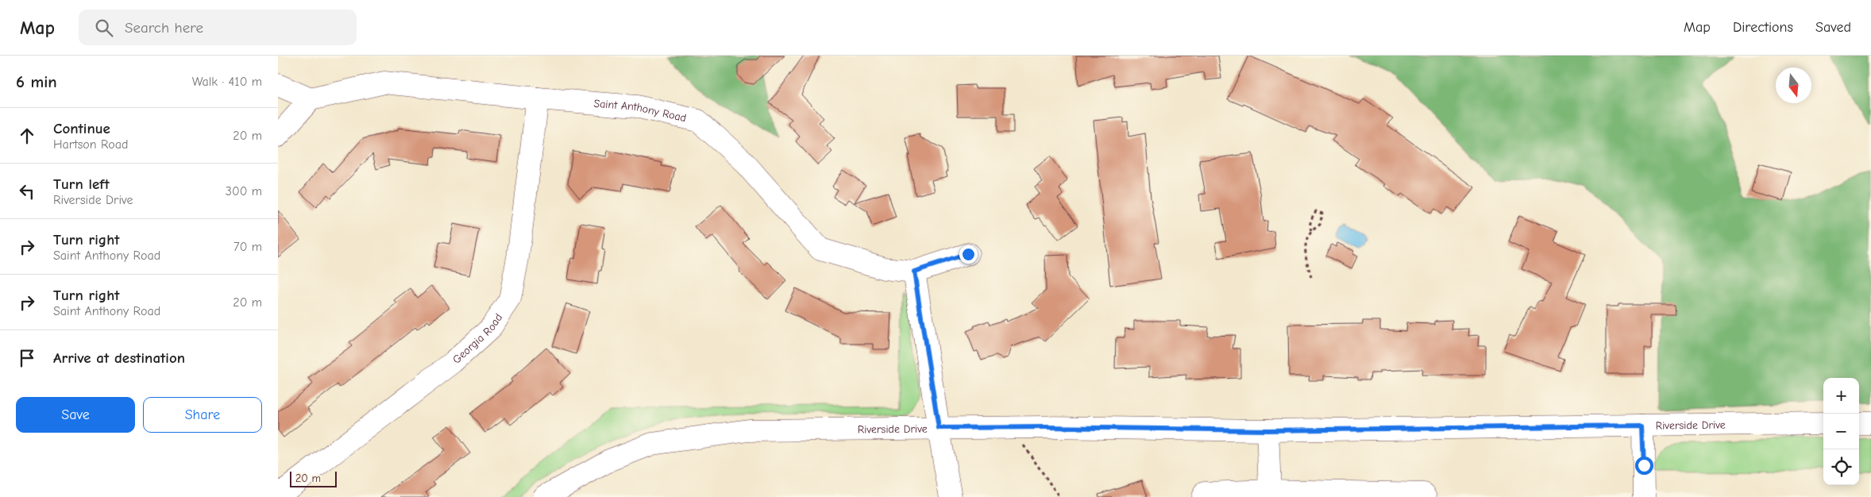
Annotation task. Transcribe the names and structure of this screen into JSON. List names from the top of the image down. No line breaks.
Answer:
{"streets":{"street":["Saint Anthony Road","Georgia Road","Riverside Drive"]},"crossings":[["Saint Anthony Road","Georgia Road"]],"scale_bar":"20 m","north":"bottom","page":{"header":"Map","search":"Search here","nav":["Map","Directions","Saved"],"heading":["6 min","Walk · 410 m"],"list":[["Continue","Hartson Road","20 m"],["Turn left","Riverside Drive","300 m"],["Turn right","Saint Anthony Road","70 m"],["Turn right","Saint Anthony Road","20 m"],"Arrive at destination"],"map_buttons":["+","−"],"buttons":["Save","Share"],"scale":"20 m"}}
